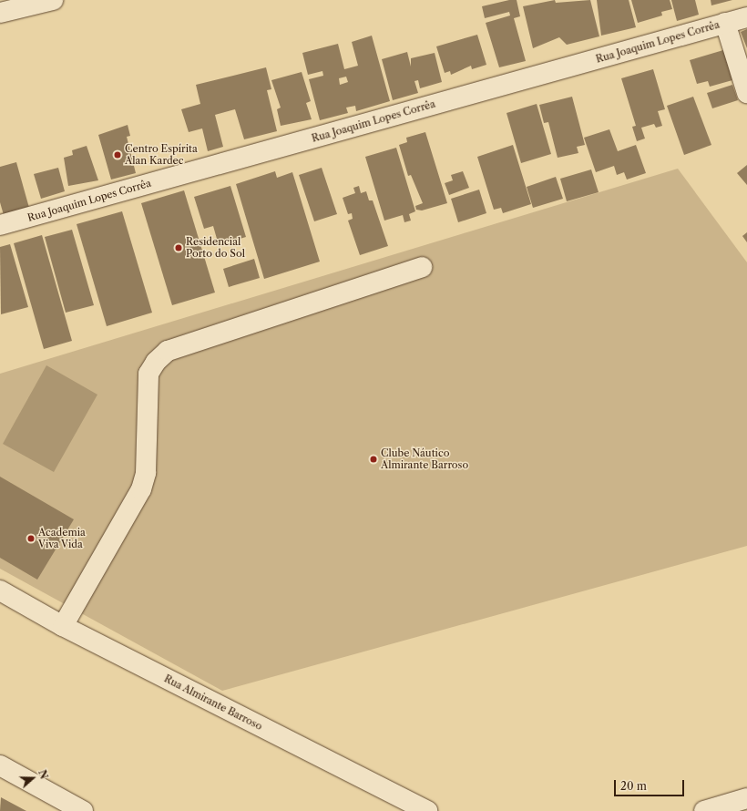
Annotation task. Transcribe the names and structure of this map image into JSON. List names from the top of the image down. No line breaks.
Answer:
{"streets":{"street":["Rua Joaquim Lopes Corrêa","Rua Almirante Barroso"]},"places":["Centro Espírita Alan Kardec","Residencial Porto do Sol","Clube Náutico Almirante Barroso","Academia Viva Vida"],"scale_bar":"20 m","north":"right"}
